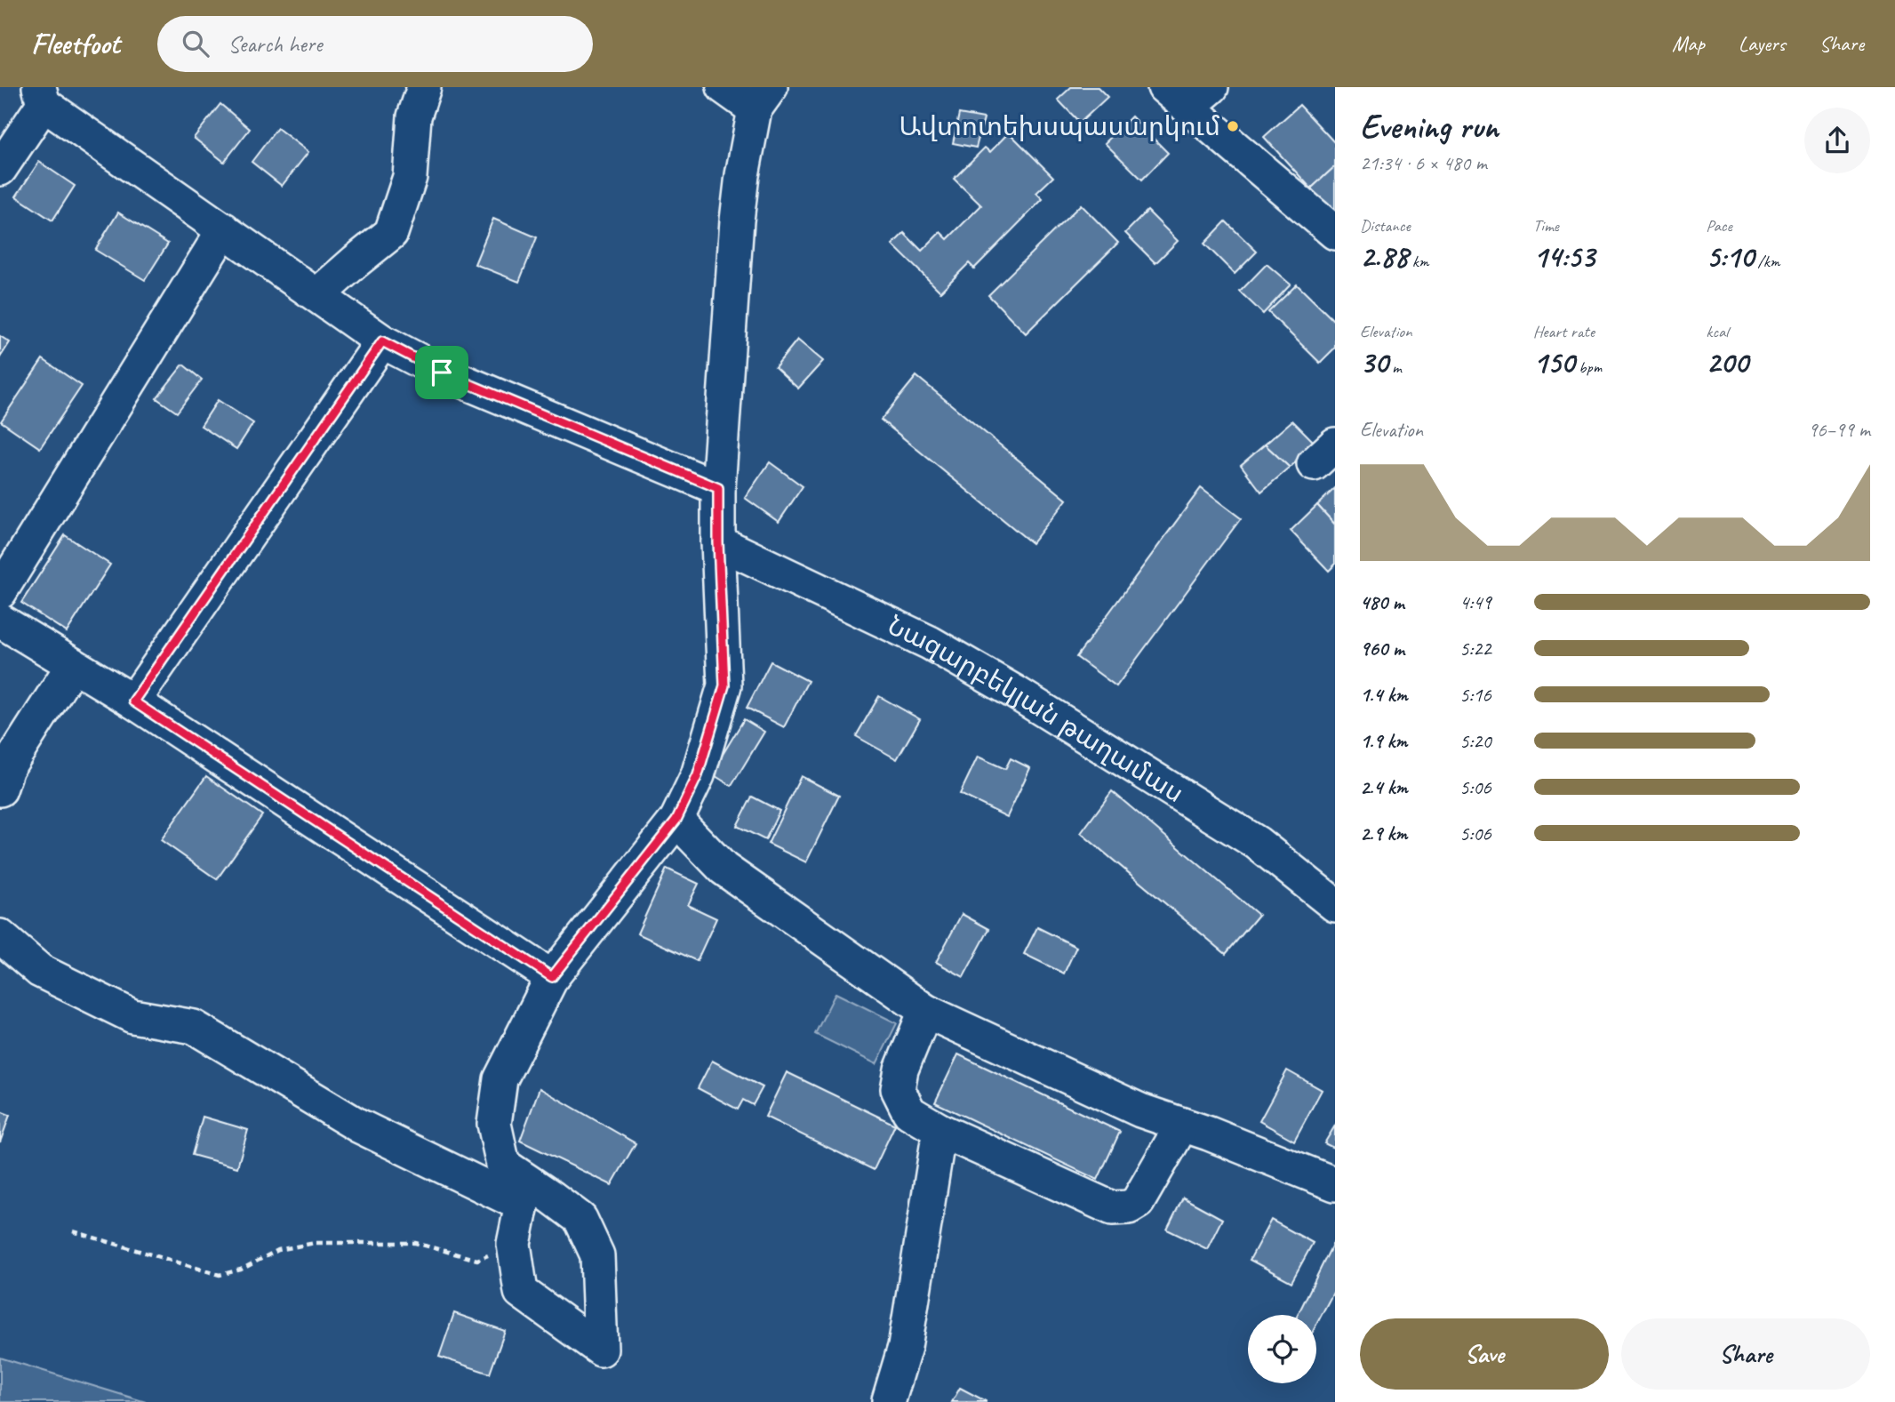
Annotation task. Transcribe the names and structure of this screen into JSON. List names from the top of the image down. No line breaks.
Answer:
{"streets":{"street":["Նազարբեկյան թաղամաս"]},"places":["Ավտոտեխսպասարկում"],"page":{"header":"Fleetfoot","search":"Search here","nav":["Map","Layers","Share"],"heading":["Evening run","21:34 · 6 × 480 m"],"stats":[["Distance","2.88 km"],["Time","14:53"],["Pace","5:10 /km"],["Elevation","30 m"],["Heart rate","150 bpm"],["kcal","200"]],"chart":["Elevation","96–99 m"],"list":[{"name":"480 m","note":"4:49"},{"name":"960 m","note":"5:22"},{"name":"1.4 km","note":"5:16"},{"name":"1.9 km","note":"5:20"},{"name":"2.4 km","note":"5:06"},{"name":"2.9 km","note":"5:06"}],"buttons":["Save","Share"]}}
